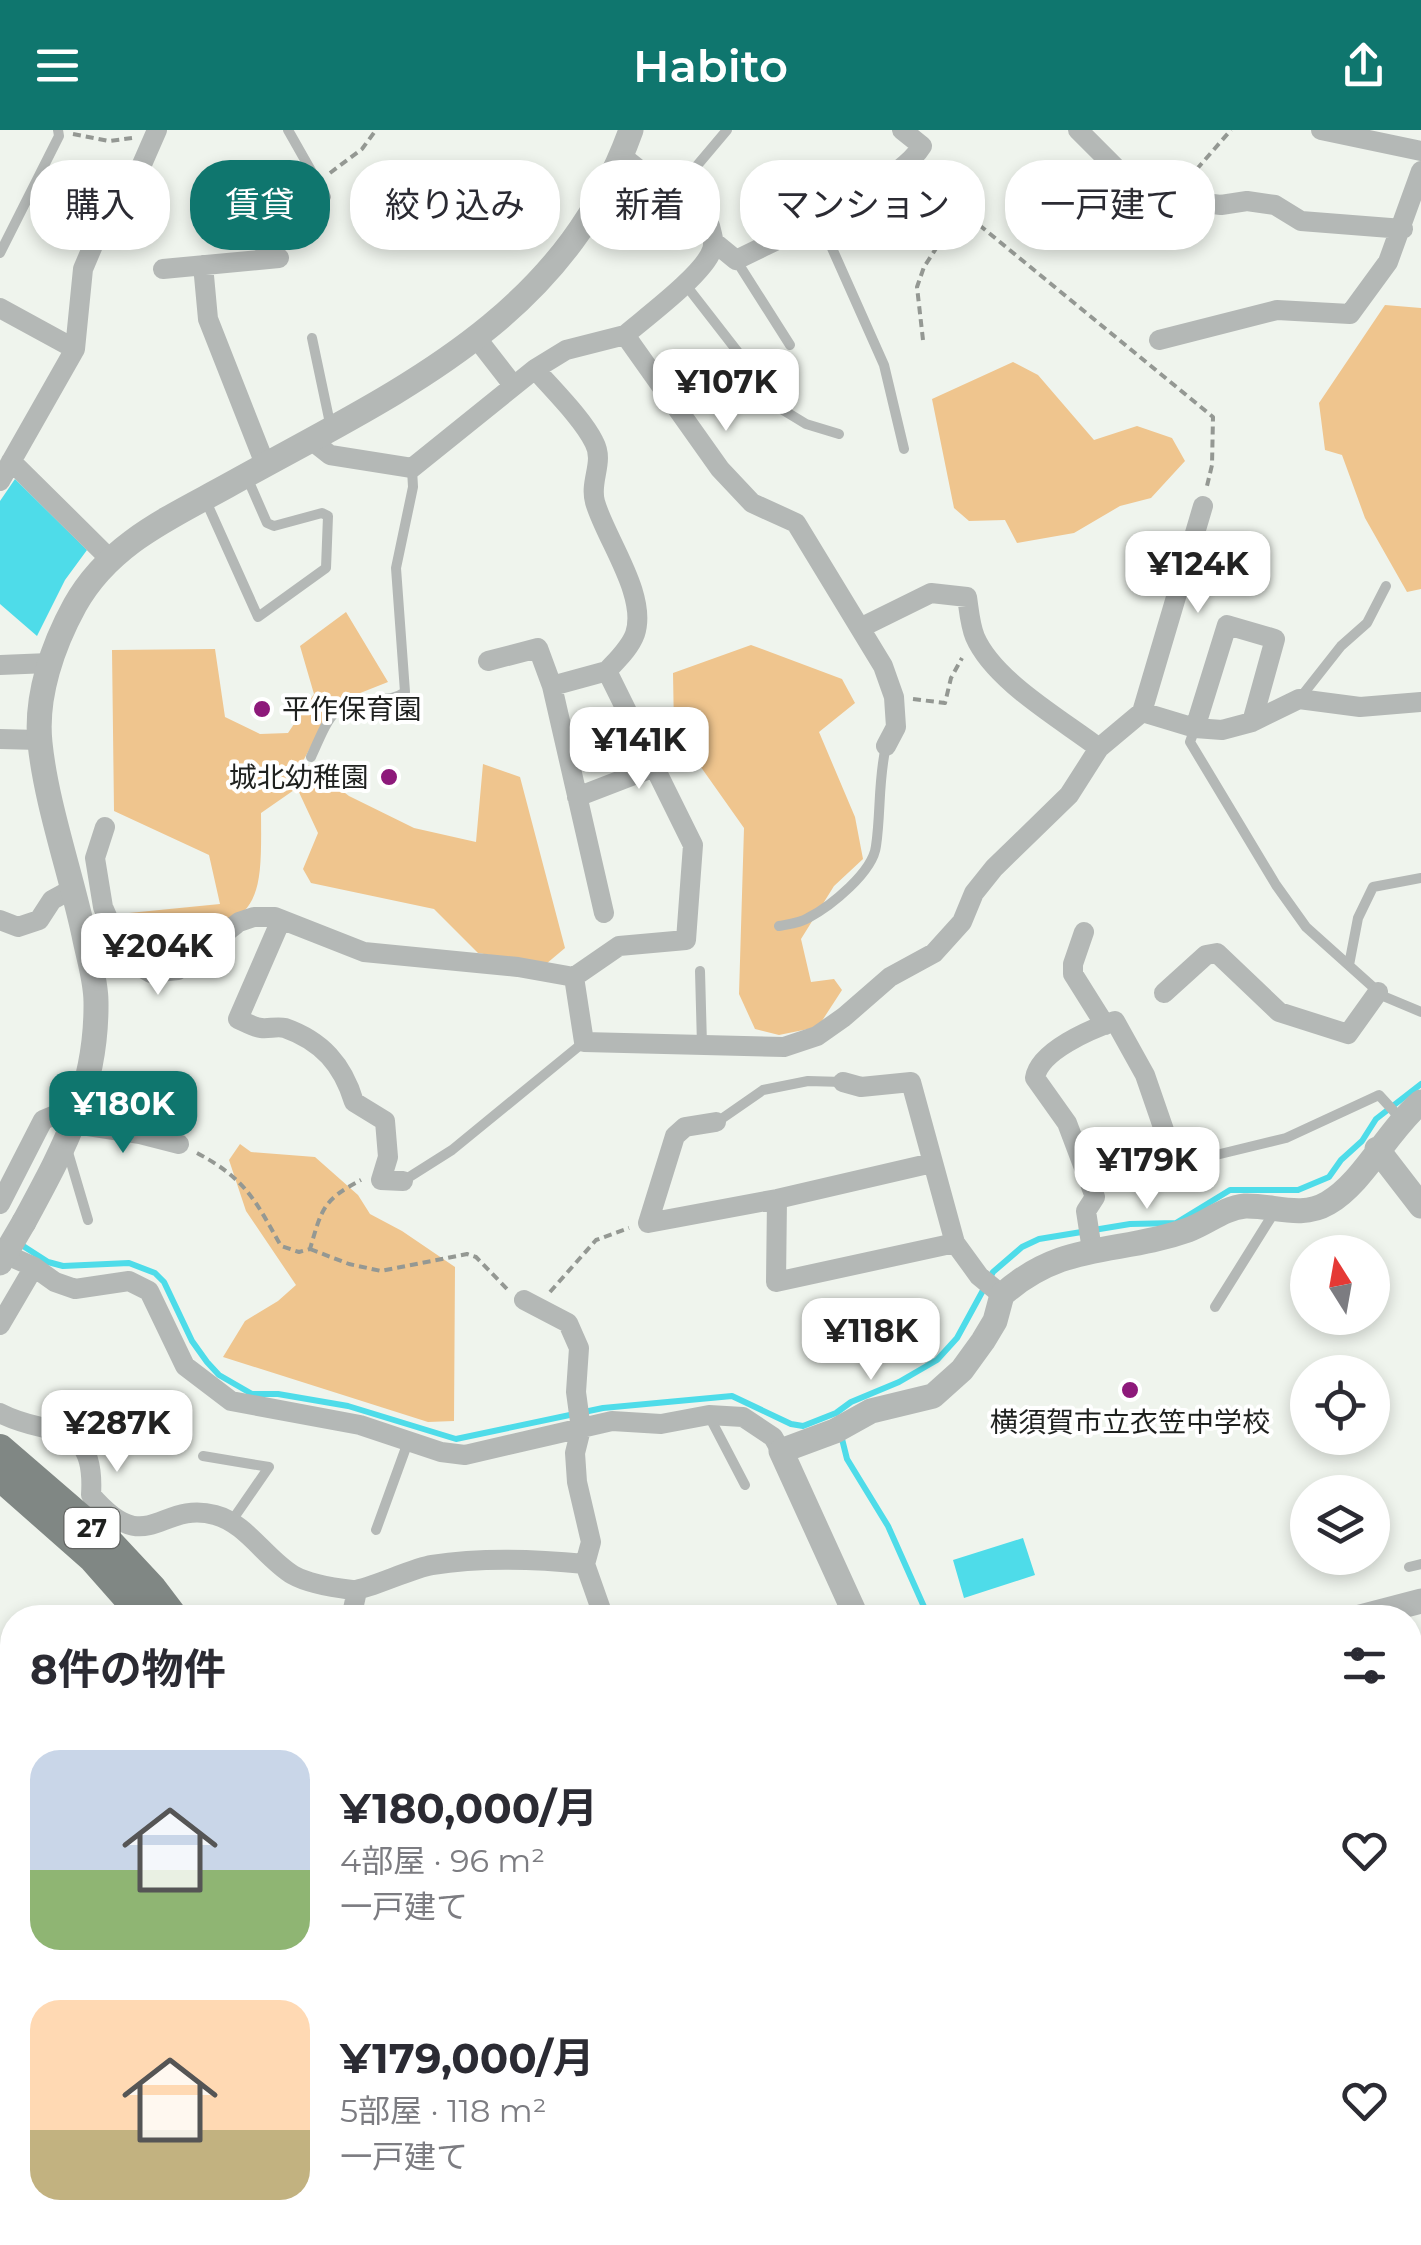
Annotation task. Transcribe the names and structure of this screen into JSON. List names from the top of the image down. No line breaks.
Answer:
{"streets":{"main road":["27"]},"places":["平作保育園","城北幼稚園","横須賀市立衣笠中学校"],"north":"top","page":{"header":"Habito","chip":["購入","賃貸","絞り込み","新着","マンション","一戸建て"],"price":["¥107K","¥124K","¥141K","¥204K","¥180K","¥179K","¥118K","¥287K"],"heading":"8件の物件","list":[{"name":"¥180,000/月","note":"4部屋 · 96 m² · 一戸建て"},{"name":"¥179,000/月","note":"5部屋 · 118 m² · 一戸建て"}]}}
